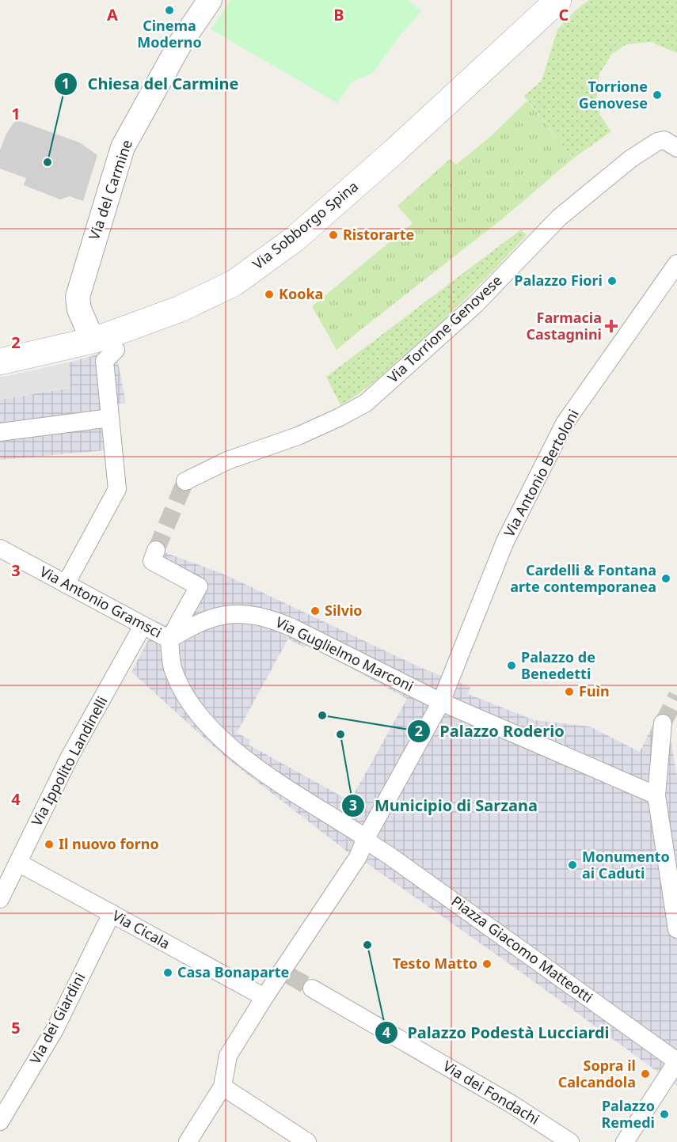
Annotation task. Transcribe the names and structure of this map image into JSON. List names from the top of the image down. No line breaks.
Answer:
{"streets":{"street":["Via del Carmine","Via Sobborgo Spina","Via Torrione Genovese","Via Antonio Bertoloni","Via Antonio Gramsci","Via Guglielmo Marconi","Via Ippolito Landinelli","Via Cicala","Piazza Giacomo Matteotti","Via dei Giardini","Via dei Fondachi"]},"crossings":[["Via del Carmine","Via Sobborgo Spina"],["Via Antonio Bertoloni","Via Guglielmo Marconi"],["Via Antonio Gramsci","Via Guglielmo Marconi"],["Via Antonio Gramsci","Via Ippolito Landinelli"],["Via Antonio Gramsci","Piazza Giacomo Matteotti"],["Via Ippolito Landinelli","Via Cicala"],["Via Cicala","Via dei Giardini"]],"places":{"other":["Cinema Moderno","Torrione Genovese","Chiesa del Carmine","Ristorarte","Palazzo Fiori","Kooka","Cardelli & Fontana arte contemporanea","Silvio","Palazzo de Benedetti","Fuìn","Palazzo Roderio","Municipio di Sarzana","Il nuovo forno","Monumento ai Caduti","Palazzo Podestà Lucciardi","Testo Matto","Casa Bonaparte","Sopra il Calcandola","Palazzo Remedi"],"health":["Farmacia Castagnini"]},"grid":{"columns":["A","B","C"],"rows":["1","2","3","4","5"]}}
